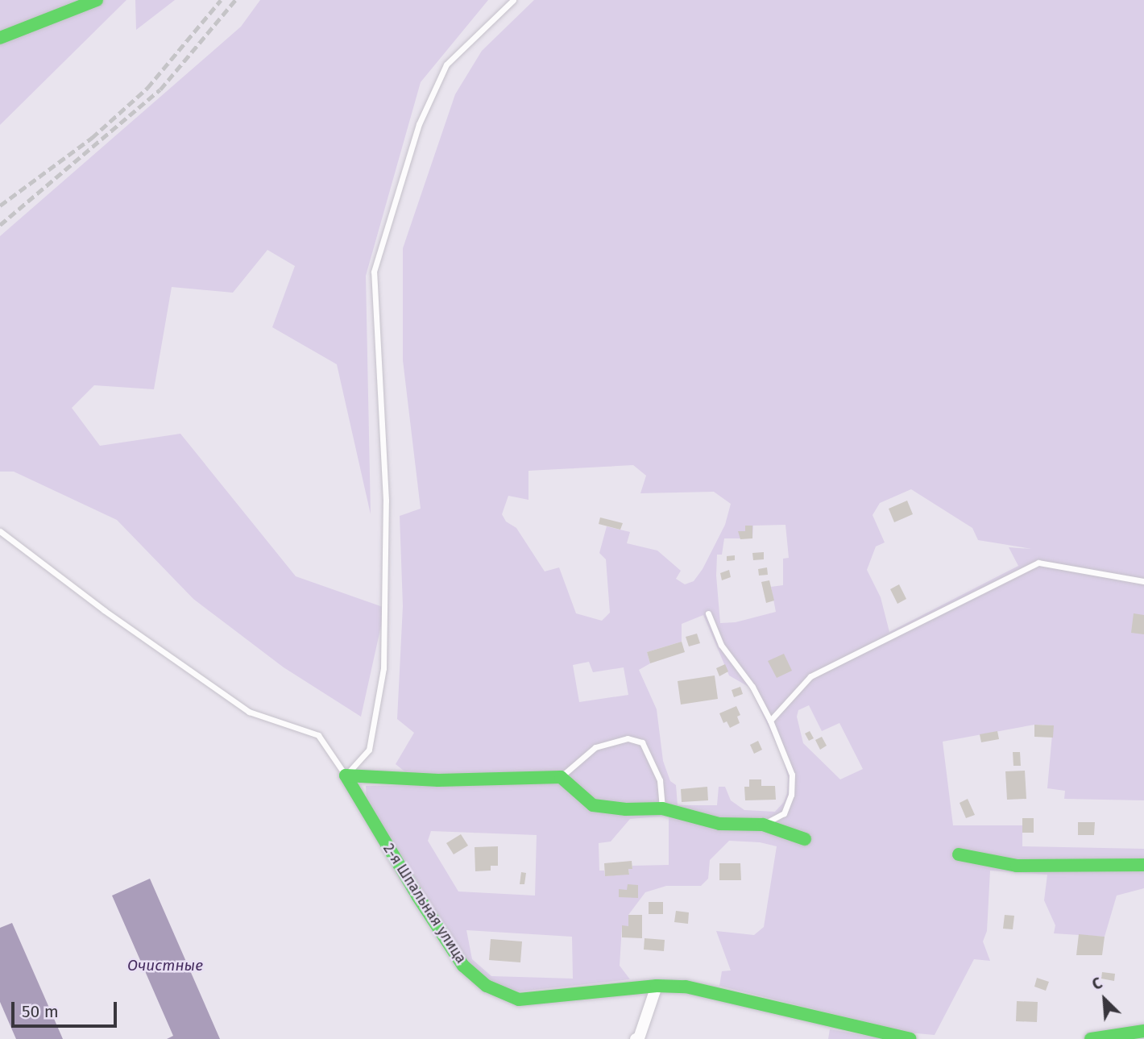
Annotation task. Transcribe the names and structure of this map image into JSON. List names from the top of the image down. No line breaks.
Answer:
{"streets":{"street":["2-я Шпальная улица"]},"water":["Очистные"],"scale_bar":"50 m","north":"top left"}
